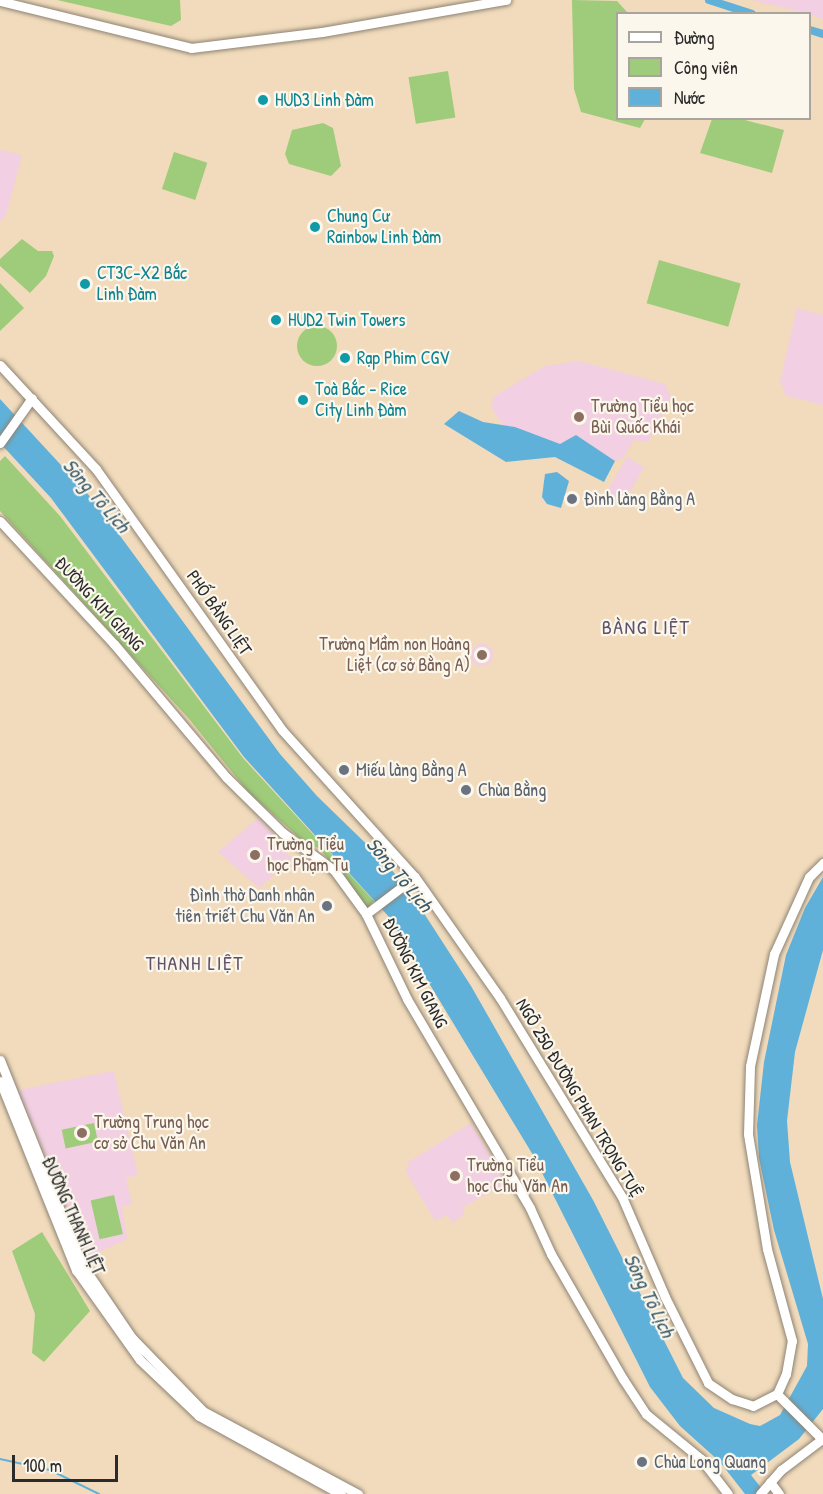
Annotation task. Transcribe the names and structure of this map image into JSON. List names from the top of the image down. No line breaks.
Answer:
{"streets":{"street":["ĐƯỜNG KIM GIANG","PHỐ BẰNG LIỆT","NGÕ 250 ĐƯỜNG PHAN TRỌNG TUỆ","ĐƯỜNG THANH LIỆT"]},"crossings":[["PHỐ BẰNG LIỆT","NGÕ 250 ĐƯỜNG PHAN TRỌNG TUỆ"]],"districts":["BÀNG LIỆT","THANH LIỆT"],"water":["Sông Tô Lịch"],"places":["HUD3 Linh Đàm","Chung Cư Rainbow Linh Đàm","CT3C-X2 Bắc Linh Đàm","HUD2 Twin Towers","Rạp Phim CGV","Toà Bắc - Rice City Linh Đàm","Trường Tiểu học Bùi Quốc Khái","Đình làng Bằng A","Trường Mầm non Hoàng Liệt (cơ sở Bằng A)","Miếu làng Bằng A","Chùa Bằng","Trường Tiểu học Phạm Tu","Đình thờ Danh nhân tiên triết Chu Văn An","Trường Trung học cơ sở Chu Văn An","Trường Tiểu học Chu Văn An","Chùa Long Quang"],"legend":["Đường","Công viên","Nước"],"scale_bar":"100 m"}
